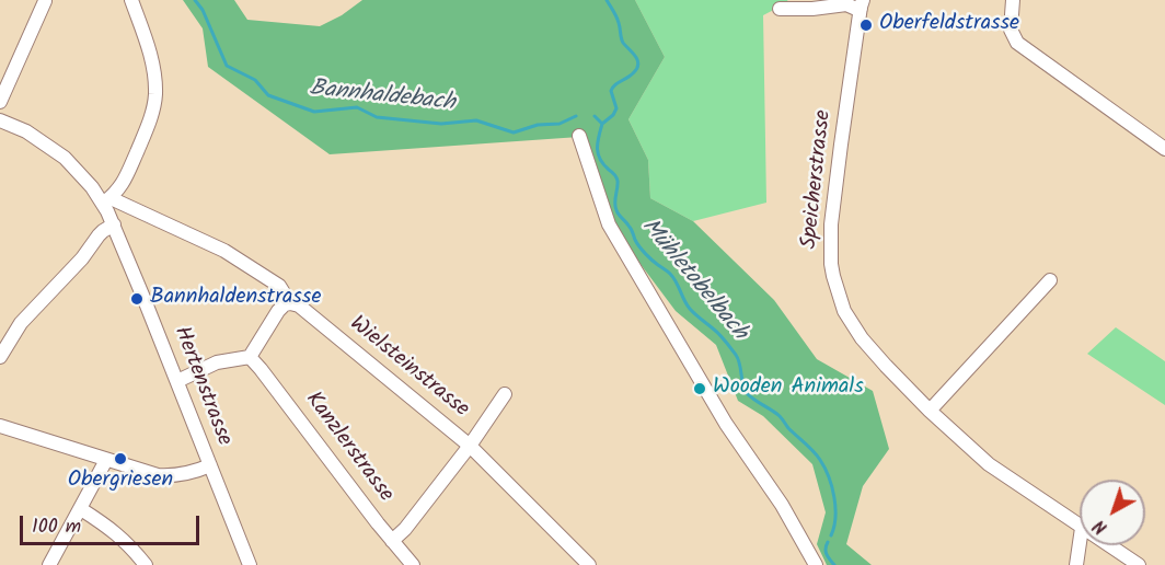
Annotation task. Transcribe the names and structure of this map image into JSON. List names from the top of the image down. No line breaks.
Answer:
{"streets":{"street":["Speicherstrasse","Wielsteinstrasse","Hertenstrasse","Kanzlerstrasse"]},"crossings":[["Wielsteinstrasse","Hertenstrasse"]],"water":["Bannhaldebach","Mühletobelbach"],"places":["Oberfeldstrasse","Bannhaldenstrasse","Wooden Animals","Obergriesen"],"scale_bar":"100 m","north":"bottom left"}
